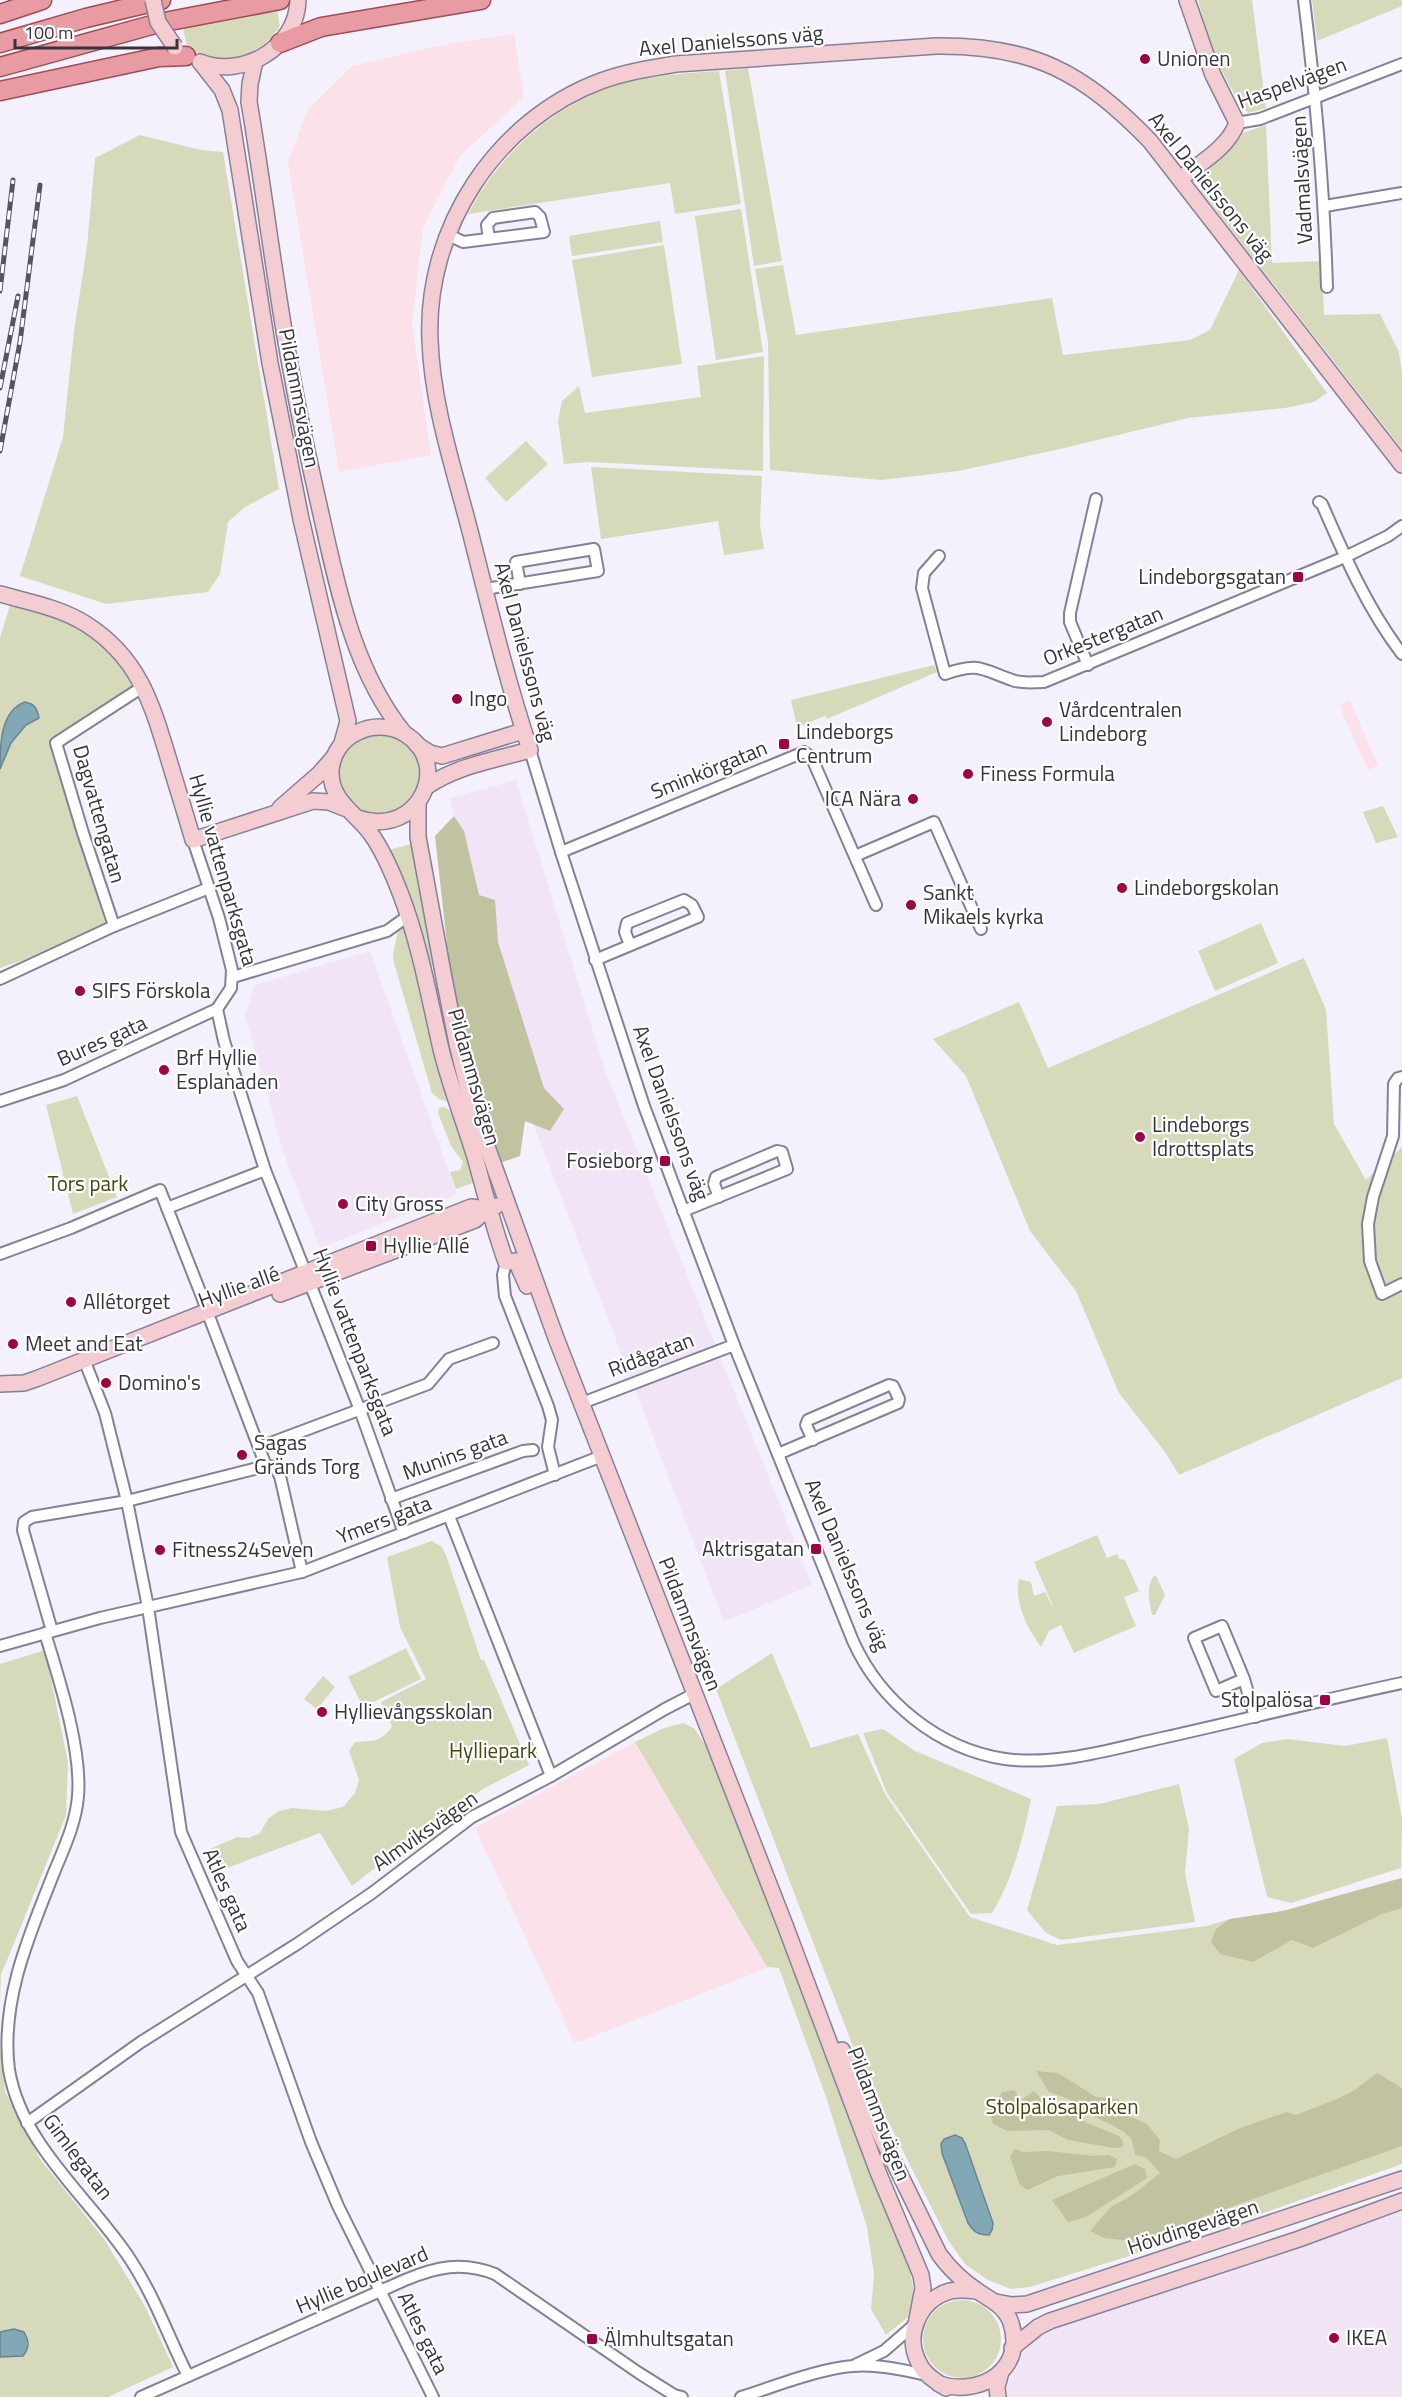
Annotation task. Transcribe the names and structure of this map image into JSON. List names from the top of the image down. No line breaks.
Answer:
{"streets":{"main road":["Axel Danielssons väg","Haspelvägen","Pildammsvägen","Hyllie vattenparksgata","Hyllie allé","Hövdingevägen"],"street":["Vadmalsvägen","Orkestergatan","Sminkörgatan","Dagvattengatan","Bures gata","Ridågatan","Munins gata","Ymers gata","Almviksvägen","Atles gata","Gimlegatan","Hyllie boulevard"]},"crossings":[["Axel Danielssons väg","Haspelvägen"],["Axel Danielssons väg","Sminkörgatan"],["Axel Danielssons väg","Ridågatan"],["Haspelvägen","Vadmalsvägen"],["Pildammsvägen","Hyllie allé"],["Pildammsvägen","Ridågatan"],["Pildammsvägen","Ymers gata"],["Pildammsvägen","Almviksvägen"],["Pildammsvägen","Hövdingevägen"],["Dagvattengatan","Hyllie vattenparksgata"],["Hyllie vattenparksgata","Bures gata"],["Hyllie vattenparksgata","Hyllie allé"],["Hyllie vattenparksgata","Munins gata"],["Hyllie vattenparksgata","Ymers gata"],["Hyllie allé","Atles gata"],["Ymers gata","Atles gata"],["Ymers gata","Gimlegatan"],["Almviksvägen","Atles gata"],["Almviksvägen","Gimlegatan"],["Atles gata","Gimlegatan"],["Atles gata","Hyllie boulevard"],["Gimlegatan","Hyllie boulevard"]],"parks":["Tors park","Hylliepark","Stolpalösaparken"],"places":{"other":["Unionen","Ingo","Vårdcentralen Lindeborg","Finess Formula","ICA Nära","Lindeborgskolan","Sankt Mikaels kyrka","SIFS Förskola","Brf Hyllie Esplanaden","Lindeborgs Idrottsplats","City Gross","Allétorget","Meet and Eat","Domino's","Sagas Gränds Torg","Fitness24Seven","Hyllievångsskolan","IKEA"],"transit":["Lindeborgsgatan","Lindeborgs Centrum","Fosieborg","Hyllie Allé","Aktrisgatan","Stolpalösa","Älmhultsgatan"]},"scale_bar":"100 m"}
